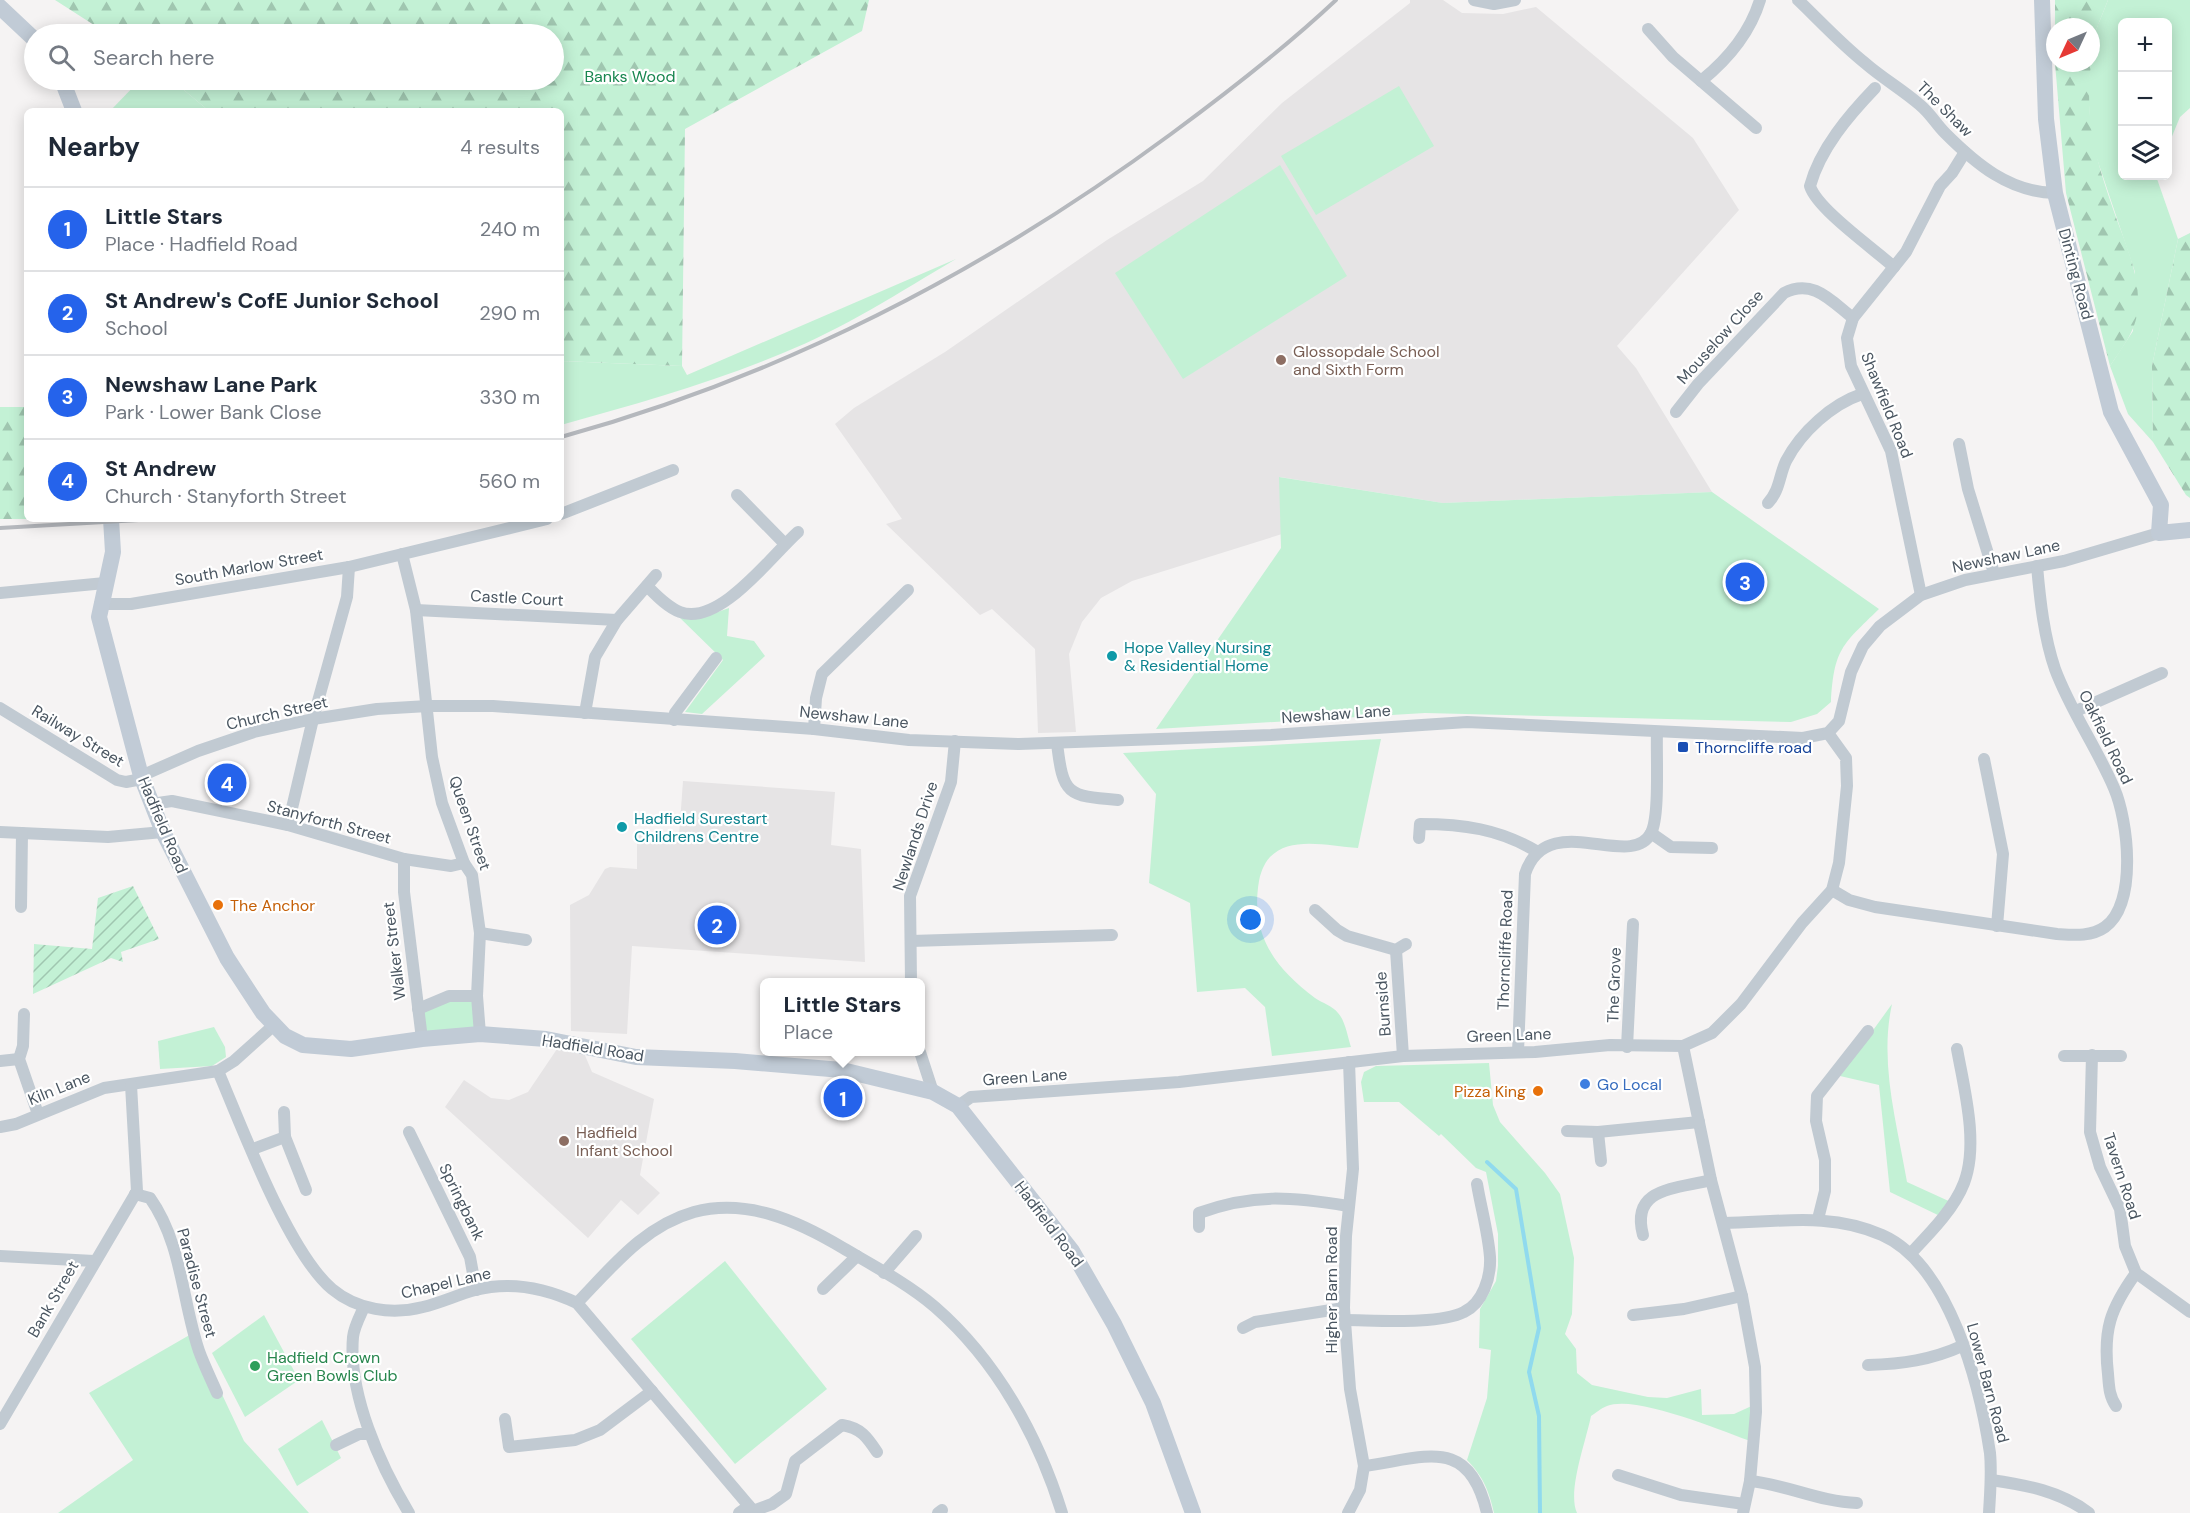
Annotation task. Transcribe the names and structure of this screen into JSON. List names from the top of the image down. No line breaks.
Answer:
{"streets":{"street":["The Shaw","Dinting Road","Mouselow Close","Shawfield Road","Newshaw Lane","South Marlow Street","Castle Court","Church Street","Railway Street","Oakfield Road","Stanyforth Street","Queen Street","Hadfield Road","Newlands Drive","Thorncliffe Road","Walker Street","The Grove","Burnside","Green Lane","Kiln Lane","Tavern Road","Springbank","Paradise Street","Chapel Lane","Higher Barn Road","Bank Street","Lower Barn Road"]},"crossings":[["The Shaw","Dinting Road"],["The Shaw","Shawfield Road"],["Dinting Road","Newshaw Lane"],["Mouselow Close","Shawfield Road"],["Shawfield Road","Newshaw Lane"],["Newshaw Lane","Church Street"],["Newshaw Lane","Oakfield Road"],["Newshaw Lane","Queen Street"],["Newshaw Lane","Newlands Drive"],["Newshaw Lane","Green Lane"],["South Marlow Street","Queen Street"],["South Marlow Street","Hadfield Road"],["Castle Court","Queen Street"],["Church Street","Railway Street"],["Church Street","Queen Street"],["Church Street","Hadfield Road"],["Railway Street","Hadfield Road"],["Oakfield Road","Green Lane"],["Stanyforth Street","Queen Street"],["Stanyforth Street","Hadfield Road"],["Stanyforth Street","Walker Street"],["Queen Street","Hadfield Road"],["Hadfield Road","Walker Street"],["Hadfield Road","Green Lane"],["Thorncliffe Road","Green Lane"],["The Grove","Green Lane"],["Burnside","Green Lane"],["Green Lane","Higher Barn Road"],["Kiln Lane","Chapel Lane"],["Springbank","Chapel Lane"],["Paradise Street","Bank Street"]],"parks":["Banks Wood"],"places":{"other":["Glossopdale School and Sixth Form","Hope Valley Nursing & Residential Home","Hadfield Surestart Childrens Centre","The Anchor","Go Local","Pizza King","Hadfield Infant School","Hadfield Crown Green Bowls Club"],"transit":["Thorncliffe road"]},"north":"bottom left","page":{"map_buttons":["+","−"],"search":"Search here","heading":["Nearby","4 results"],"list":[{"mark":"1","name":"Little Stars","note":"Place · Hadfield Road","value":"240 m"},{"mark":"2","name":"St Andrew's CofE Junior School","note":"School","value":"290 m"},{"mark":"3","name":"Newshaw Lane Park","note":"Park · Lower Bank Close","value":"330 m"},{"mark":"4","name":"St Andrew","note":"Church · Stanyforth Street","value":"560 m"}],"pins":["3","4","2","1"],"popup":["Little Stars","Place"]}}
